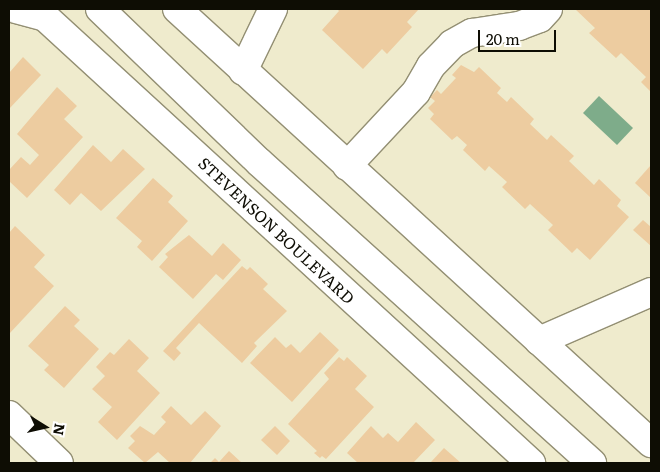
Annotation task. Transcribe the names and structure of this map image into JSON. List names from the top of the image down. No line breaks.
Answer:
{"streets":{"main road":["STEVENSON BOULEVARD"]},"scale_bar":"20 m","north":"right"}
